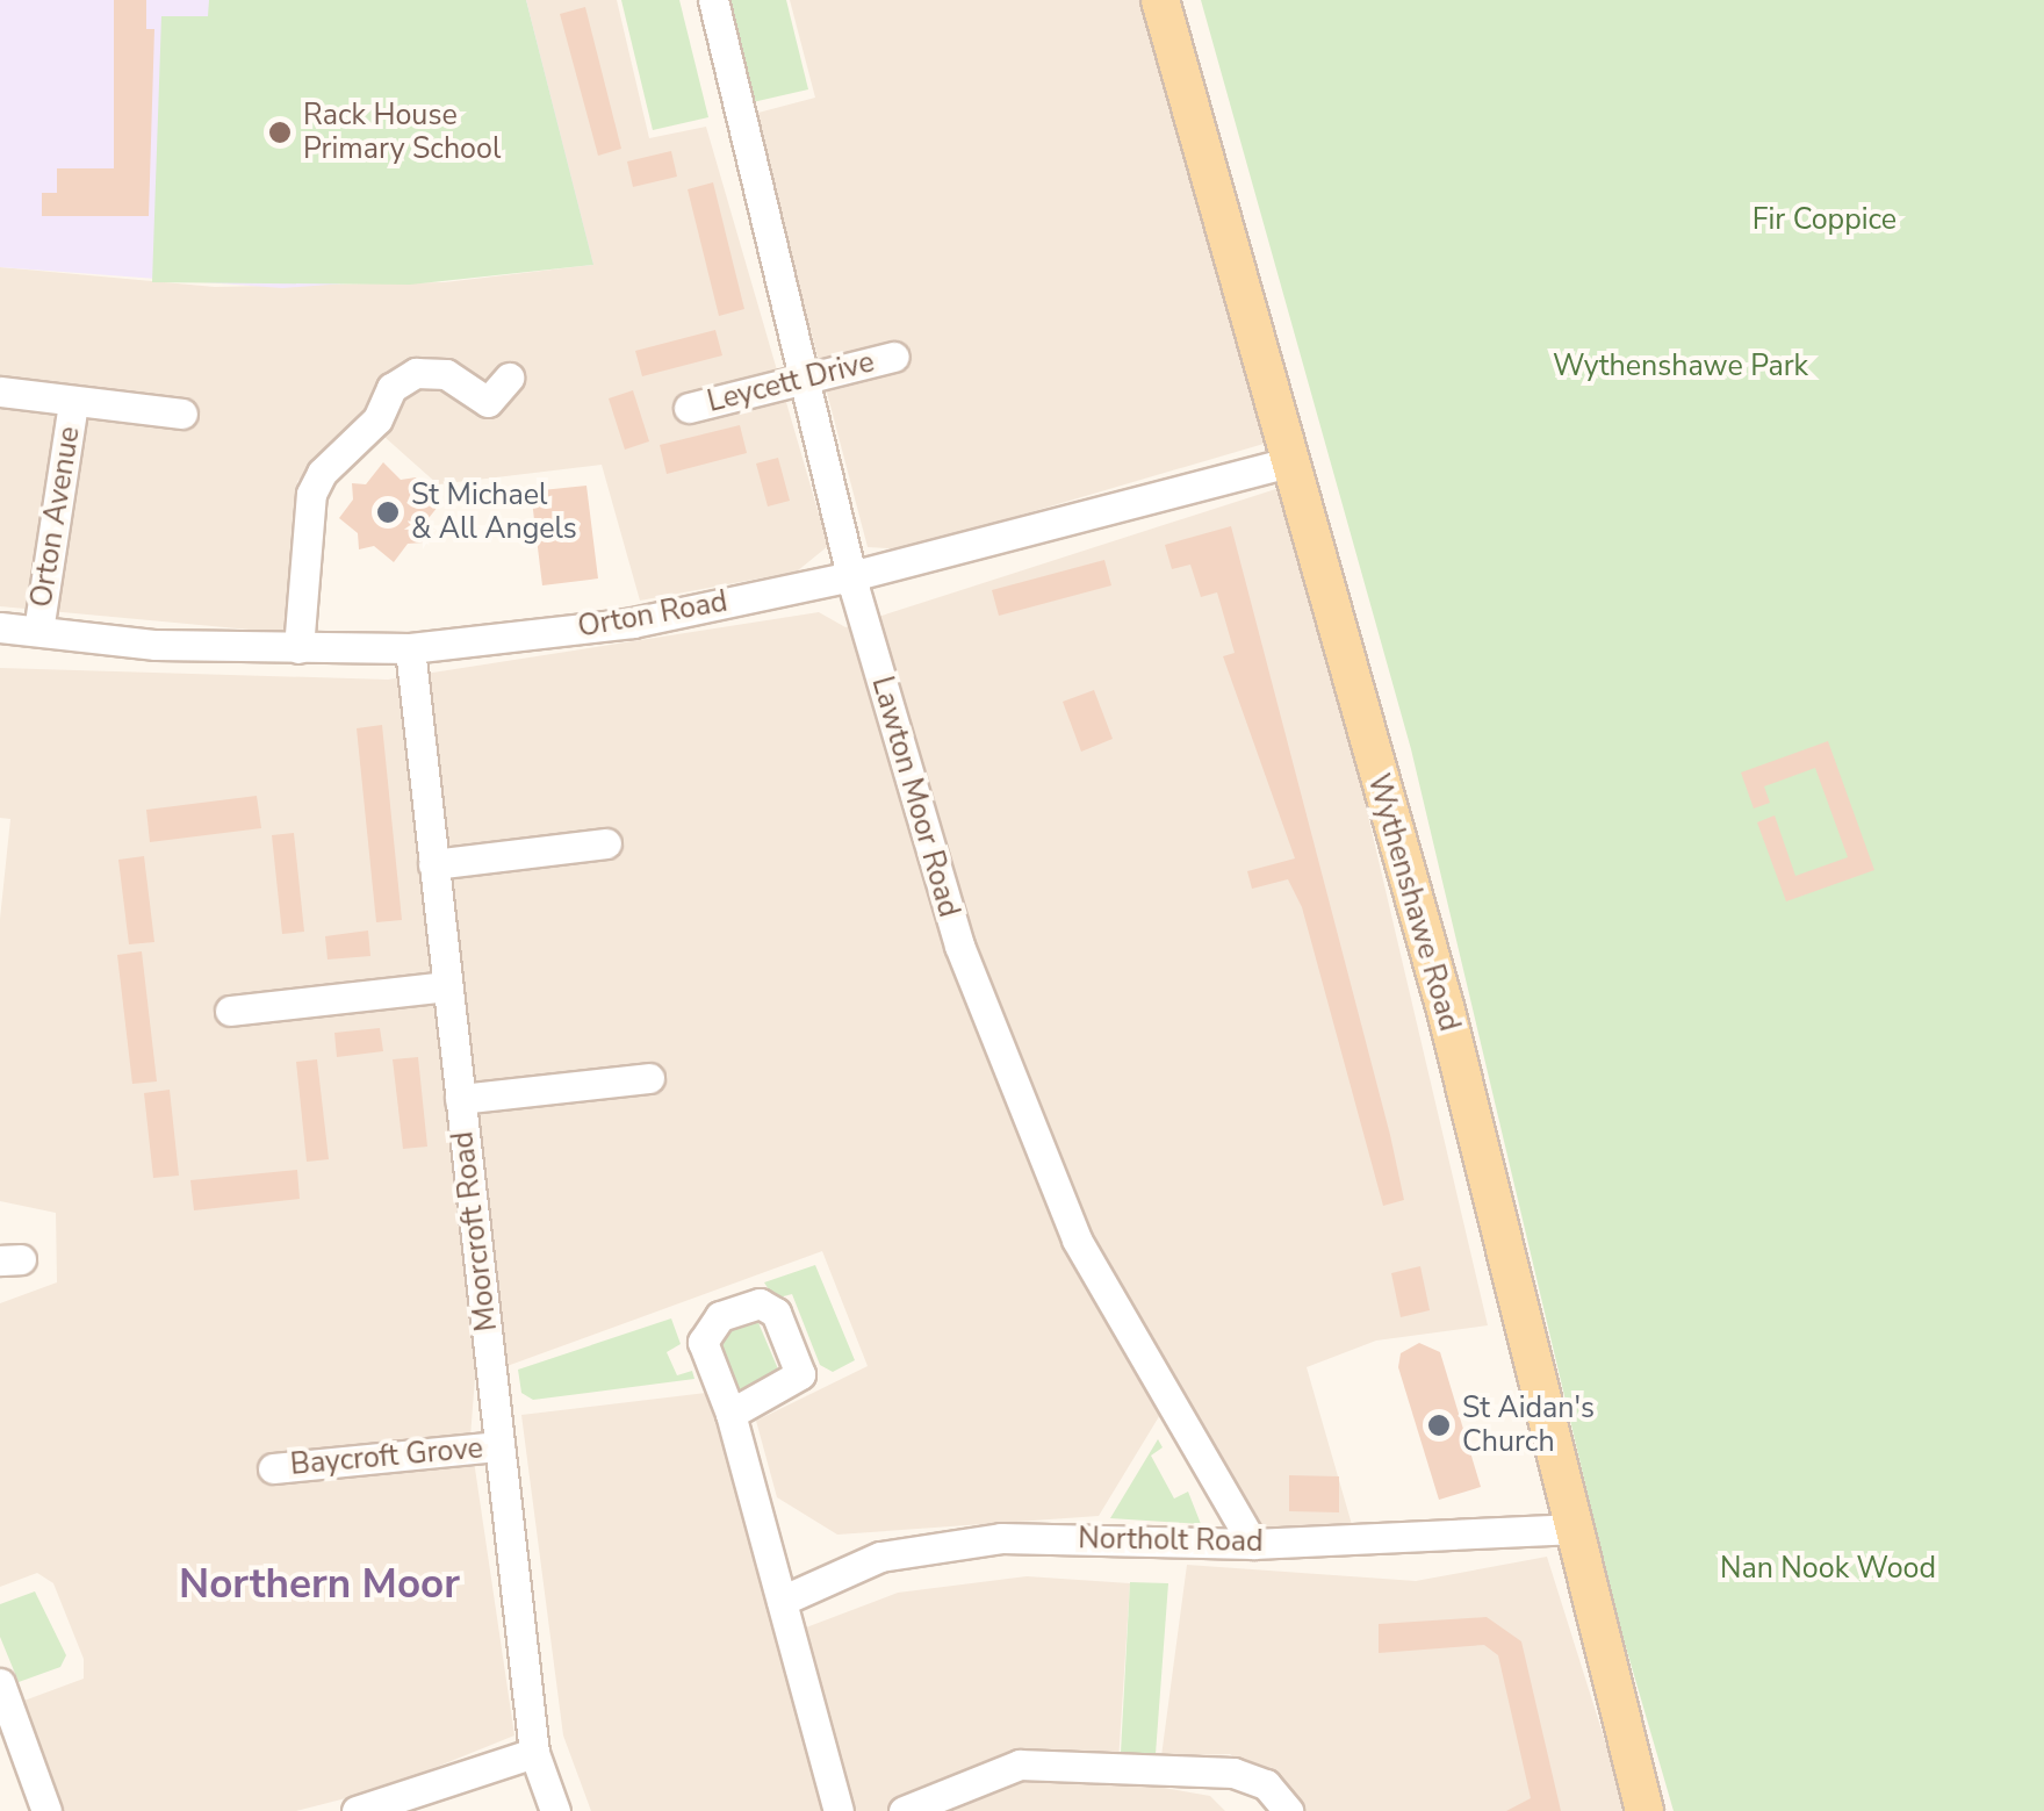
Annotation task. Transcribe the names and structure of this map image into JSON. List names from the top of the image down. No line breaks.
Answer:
{"streets":{"main road":["Wythenshawe Road"],"street":["Leycett Drive","Orton Avenue","Orton Road","Lawton Moor Road","Moorcroft Road","Baycroft Grove","Northolt Road"]},"crossings":[["Leycett Drive","Lawton Moor Road"],["Orton Avenue","Orton Road"],["Orton Road","Lawton Moor Road"],["Orton Road","Wythenshawe Road"],["Orton Road","Moorcroft Road"],["Lawton Moor Road","Northolt Road"],["Wythenshawe Road","Northolt Road"],["Moorcroft Road","Baycroft Grove"]],"districts":["Northern Moor"],"parks":["Fir Coppice","Wythenshawe Park","Nan Nook Wood"],"places":["Rack House Primary School","St Michael & All Angels","St Aidan's Church"]}
